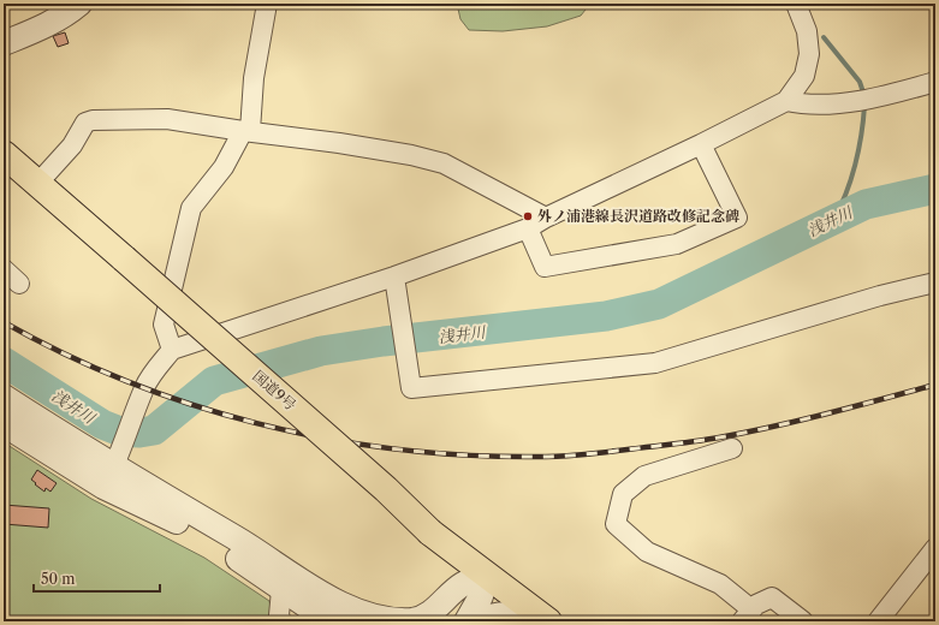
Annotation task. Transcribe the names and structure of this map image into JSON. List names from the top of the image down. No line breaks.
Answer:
{"streets":{"highway":["国道9号"]},"water":["浅井川"],"places":["外ノ浦港線長沢道路改修記念碑"],"scale_bar":"50 m"}
